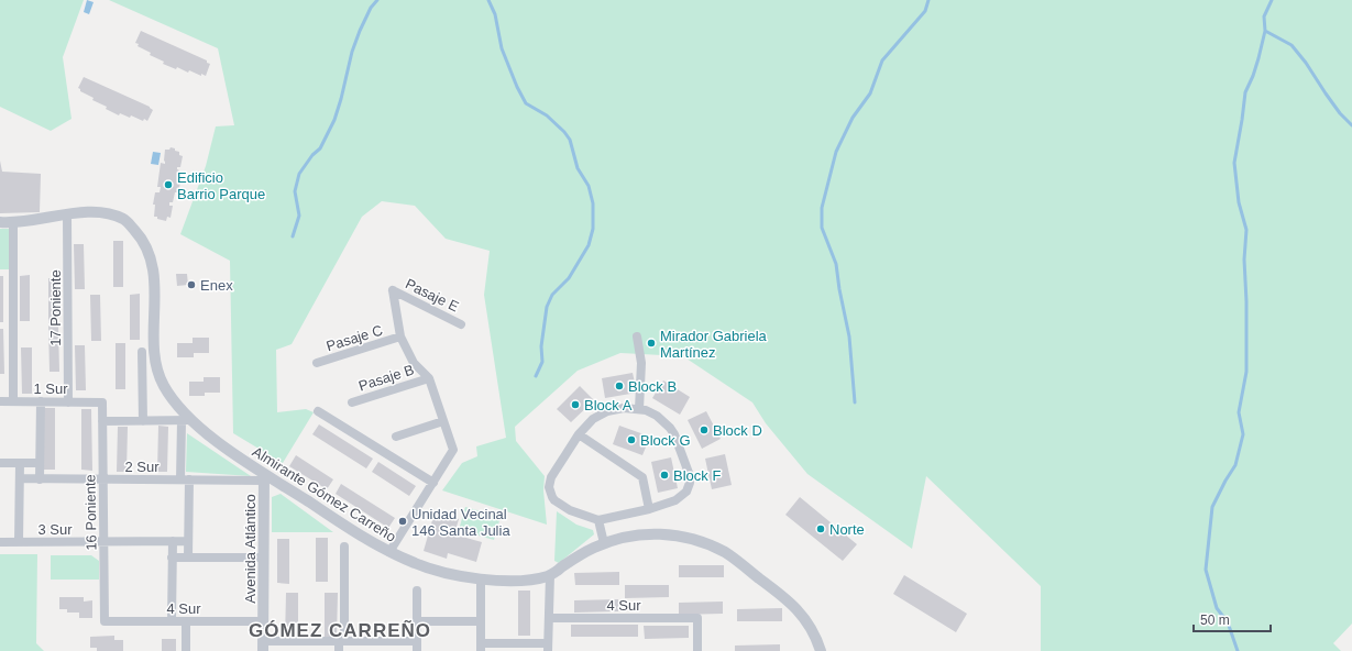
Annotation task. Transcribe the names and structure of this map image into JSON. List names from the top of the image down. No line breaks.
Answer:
{"streets":{"street":["Pasaje E","17 Poniente","Pasaje C","Pasaje B","1 Sur","2 Sur","Almirante Gómez Carreño","16 Poniente","3 Sur","Avenida Atlántico","4 Sur"]},"crossings":[["Pasaje E","Pasaje C"],["17 Poniente","1 Sur"],["17 Poniente","Almirante Gómez Carreño"],["1 Sur","16 Poniente"],["2 Sur","Almirante Gómez Carreño"],["2 Sur","16 Poniente"],["2 Sur","Avenida Atlántico"],["Almirante Gómez Carreño","Avenida Atlántico"],["16 Poniente","3 Sur"],["16 Poniente","4 Sur"],["Avenida Atlántico","4 Sur"]],"districts":["GÓMEZ CARREÑO"],"places":["Edificio Barrio Parque","Enex","Mirador Gabriela Martínez","Block B","Block A","Block D","Block G","Block F","Unidad Vecinal 146 Santa Julia","Norte"],"scale_bar":"50 m"}
